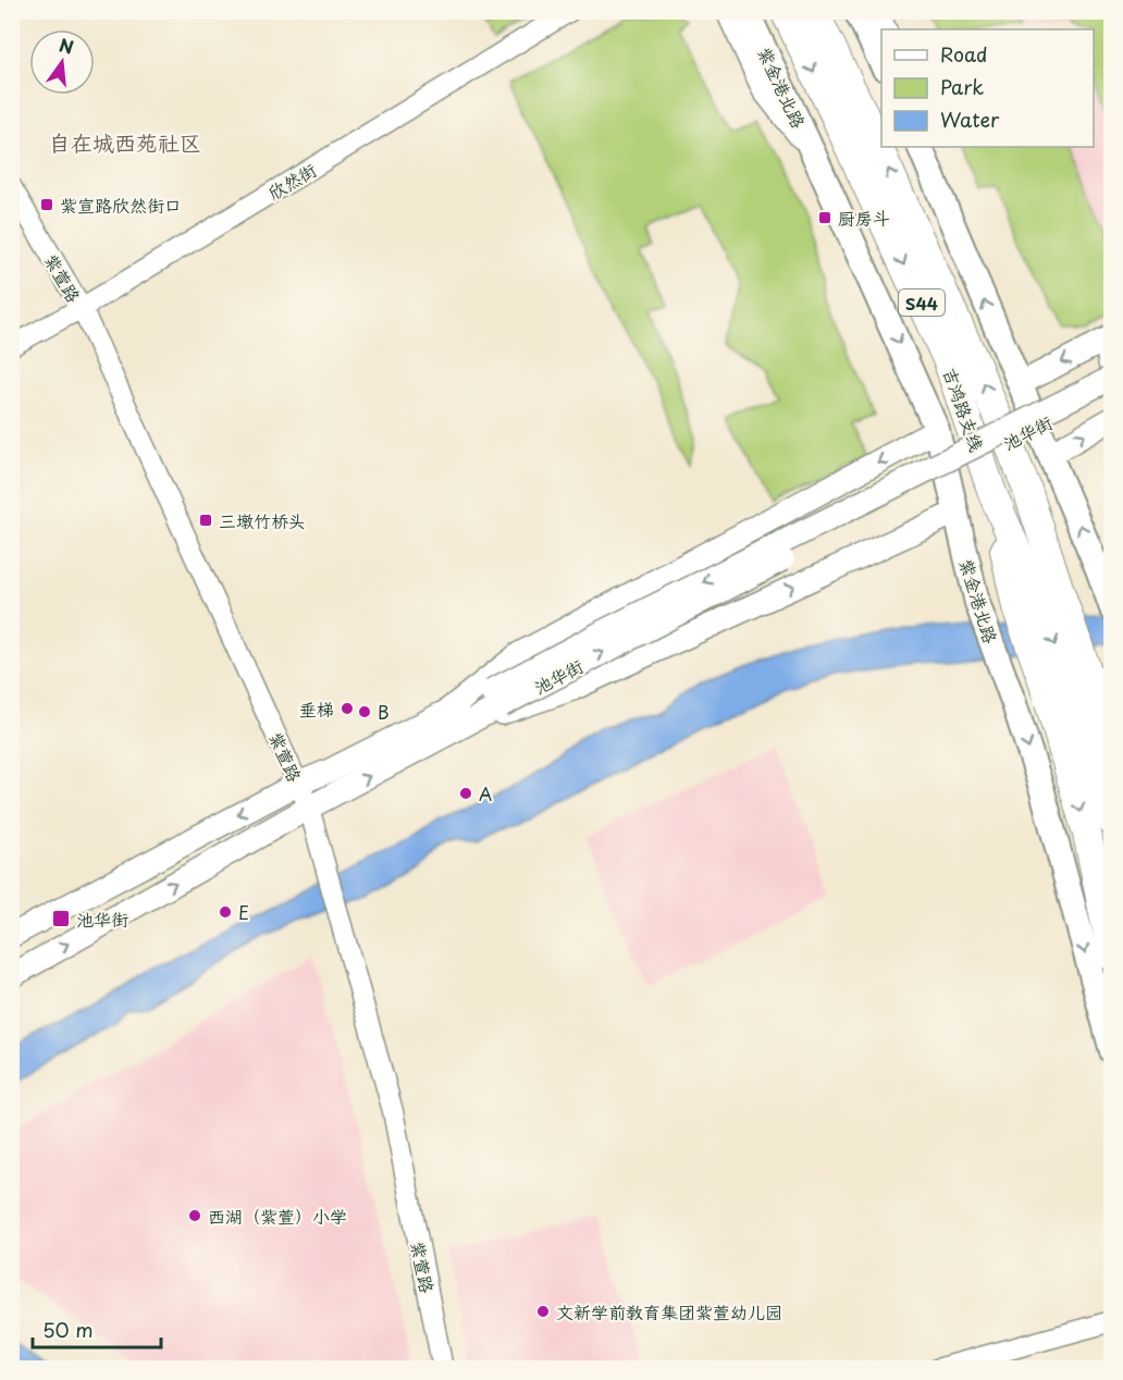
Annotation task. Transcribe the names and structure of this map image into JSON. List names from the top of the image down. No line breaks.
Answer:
{"streets":{"highway":["S44","吉鸿路支线"],"main road":["紫金港北路","池华街"],"street":["欣然街","紫萱路"]},"crossings":[["欣然街","紫萱路"],["紫萱路","池华街"]],"one_way":["紫金港北路"],"districts":["自在城西苑社区"],"places":{"transit":["紫宣路欣然街口","厨房斗","三墩竹桥头","池华街"],"other":["垂梯","B","A","E","西湖（紫萱）小学","文新学前教育集团紫萱幼儿园"]},"legend":["Road","Park","Water"],"scale_bar":"50 m","north":"top"}
